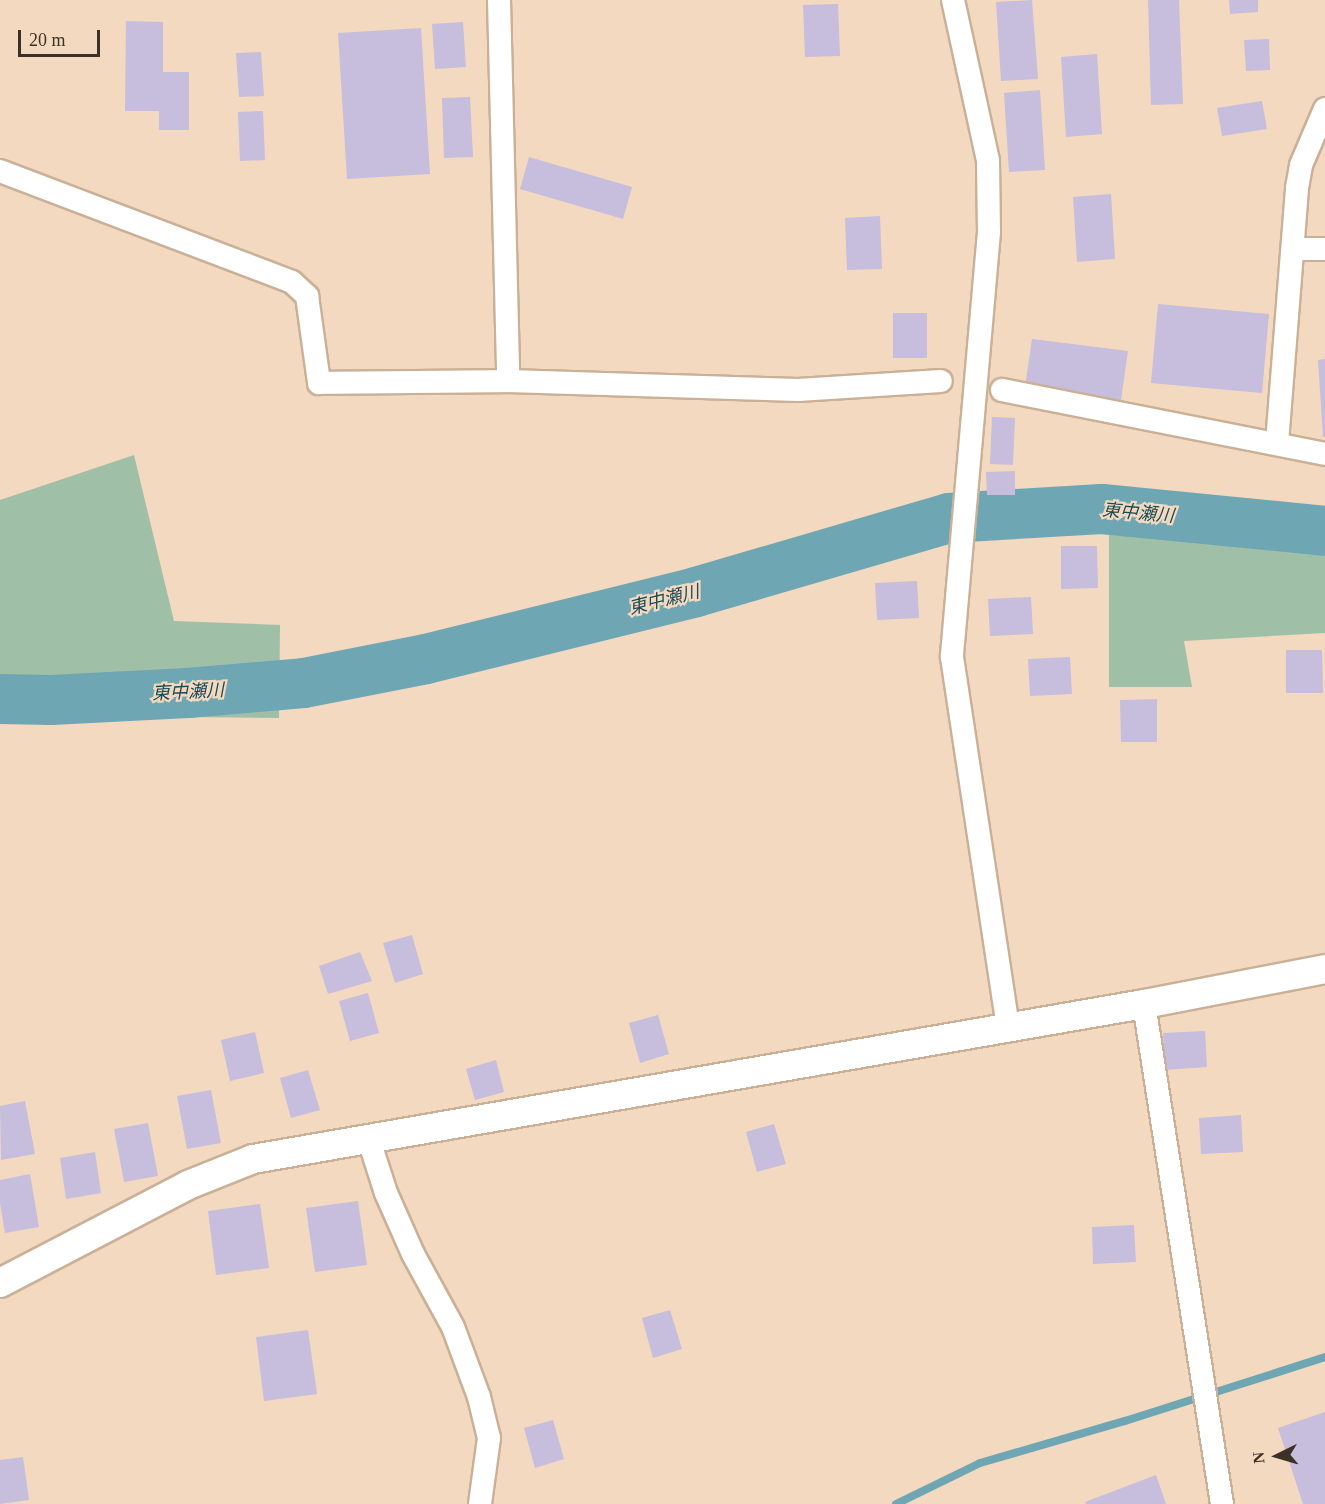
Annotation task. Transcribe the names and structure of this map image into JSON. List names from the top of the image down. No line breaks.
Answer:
{"water":["東中瀬川"],"scale_bar":"20 m","north":"left"}
